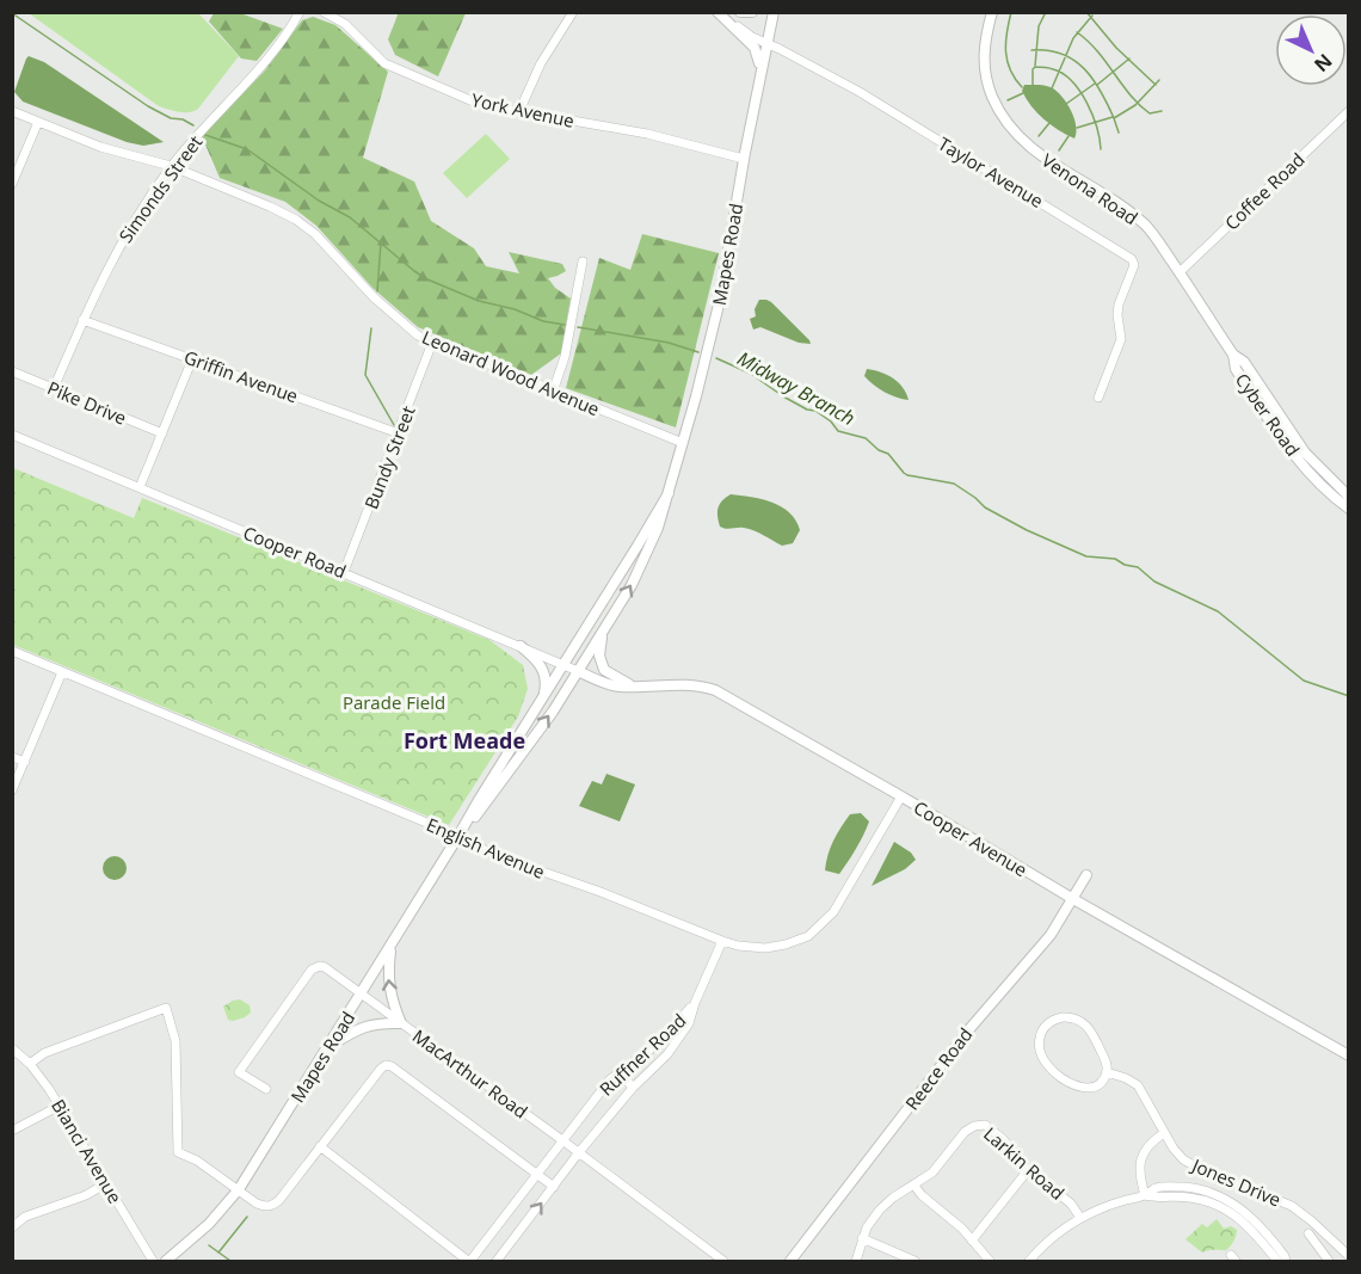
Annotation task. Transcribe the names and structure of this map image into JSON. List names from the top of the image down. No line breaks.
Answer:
{"streets":{"street":["York Avenue","Taylor Avenue","Simonds Street","Venona Road","Coffee Road","Mapes Road","Leonard Wood Avenue","Griffin Avenue","Pike Drive","Cyber Road","Bundy Street","Cooper Road","Cooper Avenue","English Avenue","Ruffner Road","Reece Road","MacArthur Road","Bianci Avenue","Larkin Road","Jones Drive"]},"crossings":[["York Avenue","Mapes Road"],["Taylor Avenue","Mapes Road"],["Simonds Street","Leonard Wood Avenue"],["Simonds Street","Griffin Avenue"],["Simonds Street","Pike Drive"],["Venona Road","Coffee Road"],["Venona Road","Cyber Road"],["Mapes Road","Leonard Wood Avenue"],["Mapes Road","Cooper Road"],["Mapes Road","Cooper Avenue"],["Mapes Road","English Avenue"],["Mapes Road","MacArthur Road"],["Leonard Wood Avenue","Bundy Street"],["Griffin Avenue","Bundy Street"],["Bundy Street","Cooper Road"],["Cooper Road","Cooper Avenue"],["Cooper Avenue","English Avenue"],["Cooper Avenue","Reece Road"],["English Avenue","Ruffner Road"],["Ruffner Road","MacArthur Road"]],"districts":["Fort Meade"],"water":["Midway Branch"],"parks":["Parade Field"],"north":"bottom right"}
